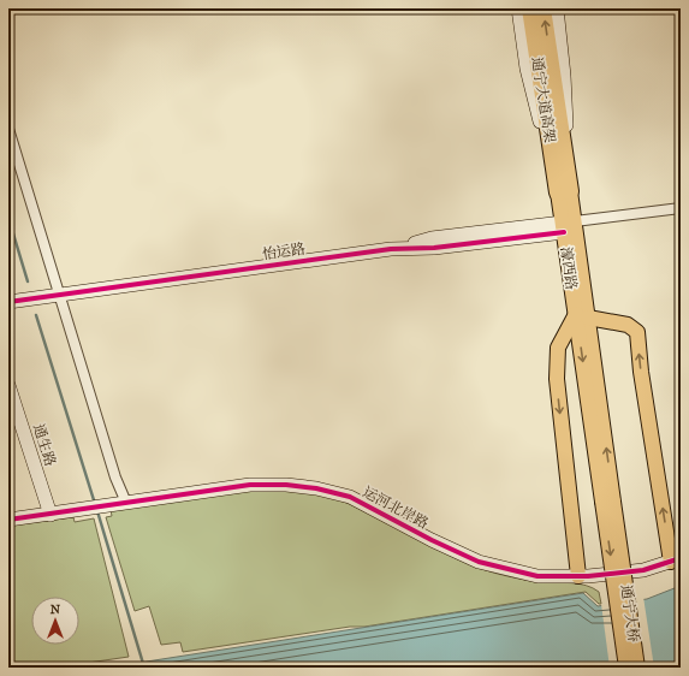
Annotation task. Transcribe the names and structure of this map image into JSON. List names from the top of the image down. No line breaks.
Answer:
{"streets":{"highway":["通宁大道高架"],"main road":["濠西路","通宁大桥"],"street":["怡运路","通生路","运河北岸路"]},"crossings":[["通宁大道高架","濠西路"],["怡运路","濠西路"],["濠西路","通宁大桥"],["通生路","运河北岸路"]],"north":"top"}
